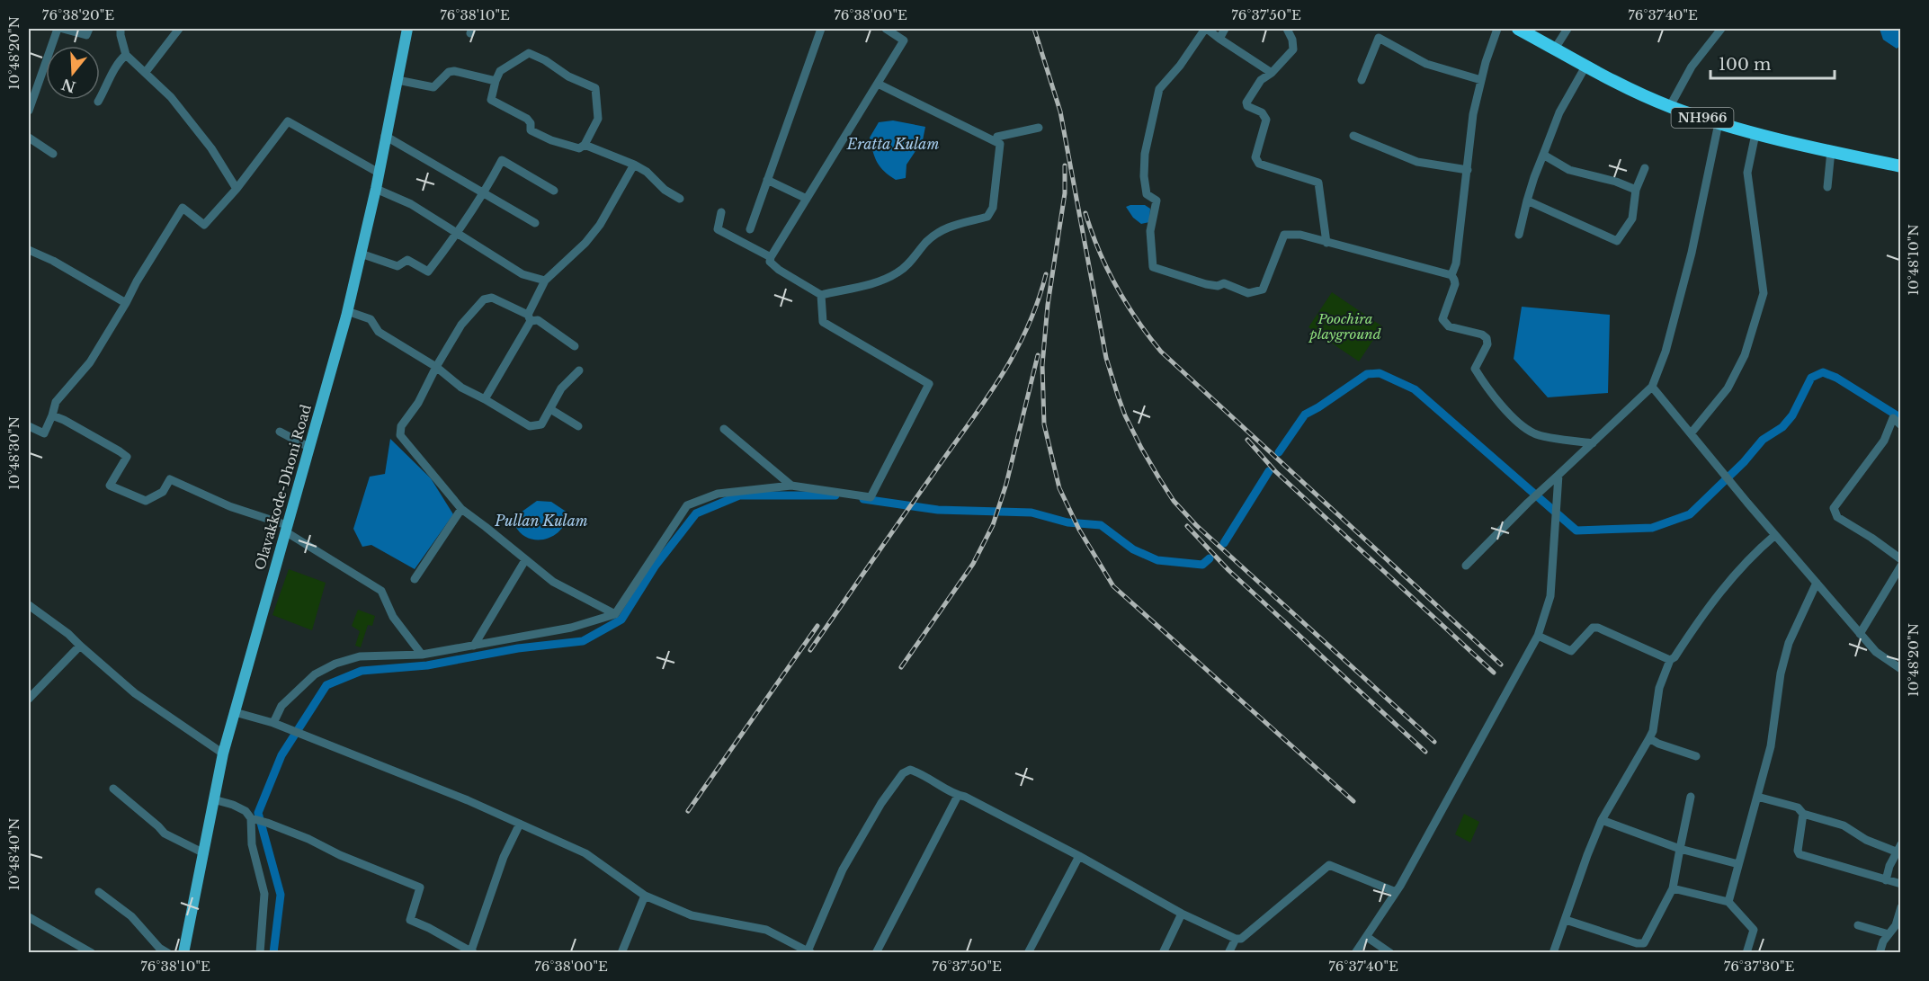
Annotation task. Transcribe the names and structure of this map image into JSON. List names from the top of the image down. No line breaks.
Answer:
{"streets":{"highway":["NH966"],"main road":["Olavakkode-Dhoni Road"]},"water":["Eratta Kulam","Pullan Kulam"],"parks":["Poochira playground"],"scale_bar":"100 m","north":"bottom","coordinates":["76°38'20\"E","76°38'10\"E","76°38'00\"E","76°37'50\"E","76°37'40\"E","10°48'20\"N","10°48'10\"N","10°48'30\"N","10°48'40\"N","76°37'30\"E"]}
